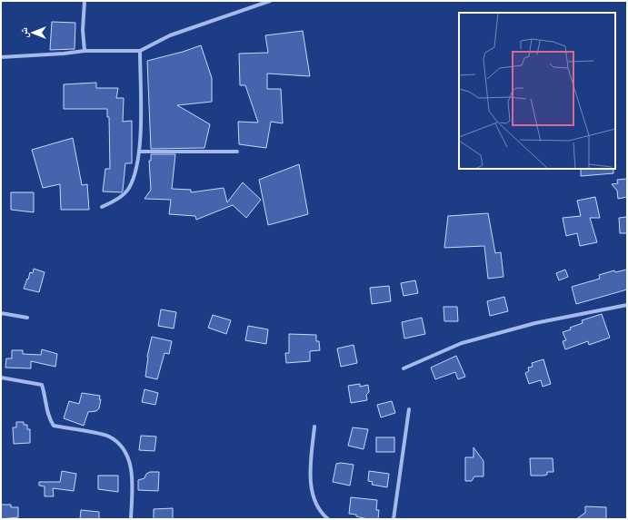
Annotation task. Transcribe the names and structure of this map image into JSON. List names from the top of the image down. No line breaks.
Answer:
{"north":"left"}
